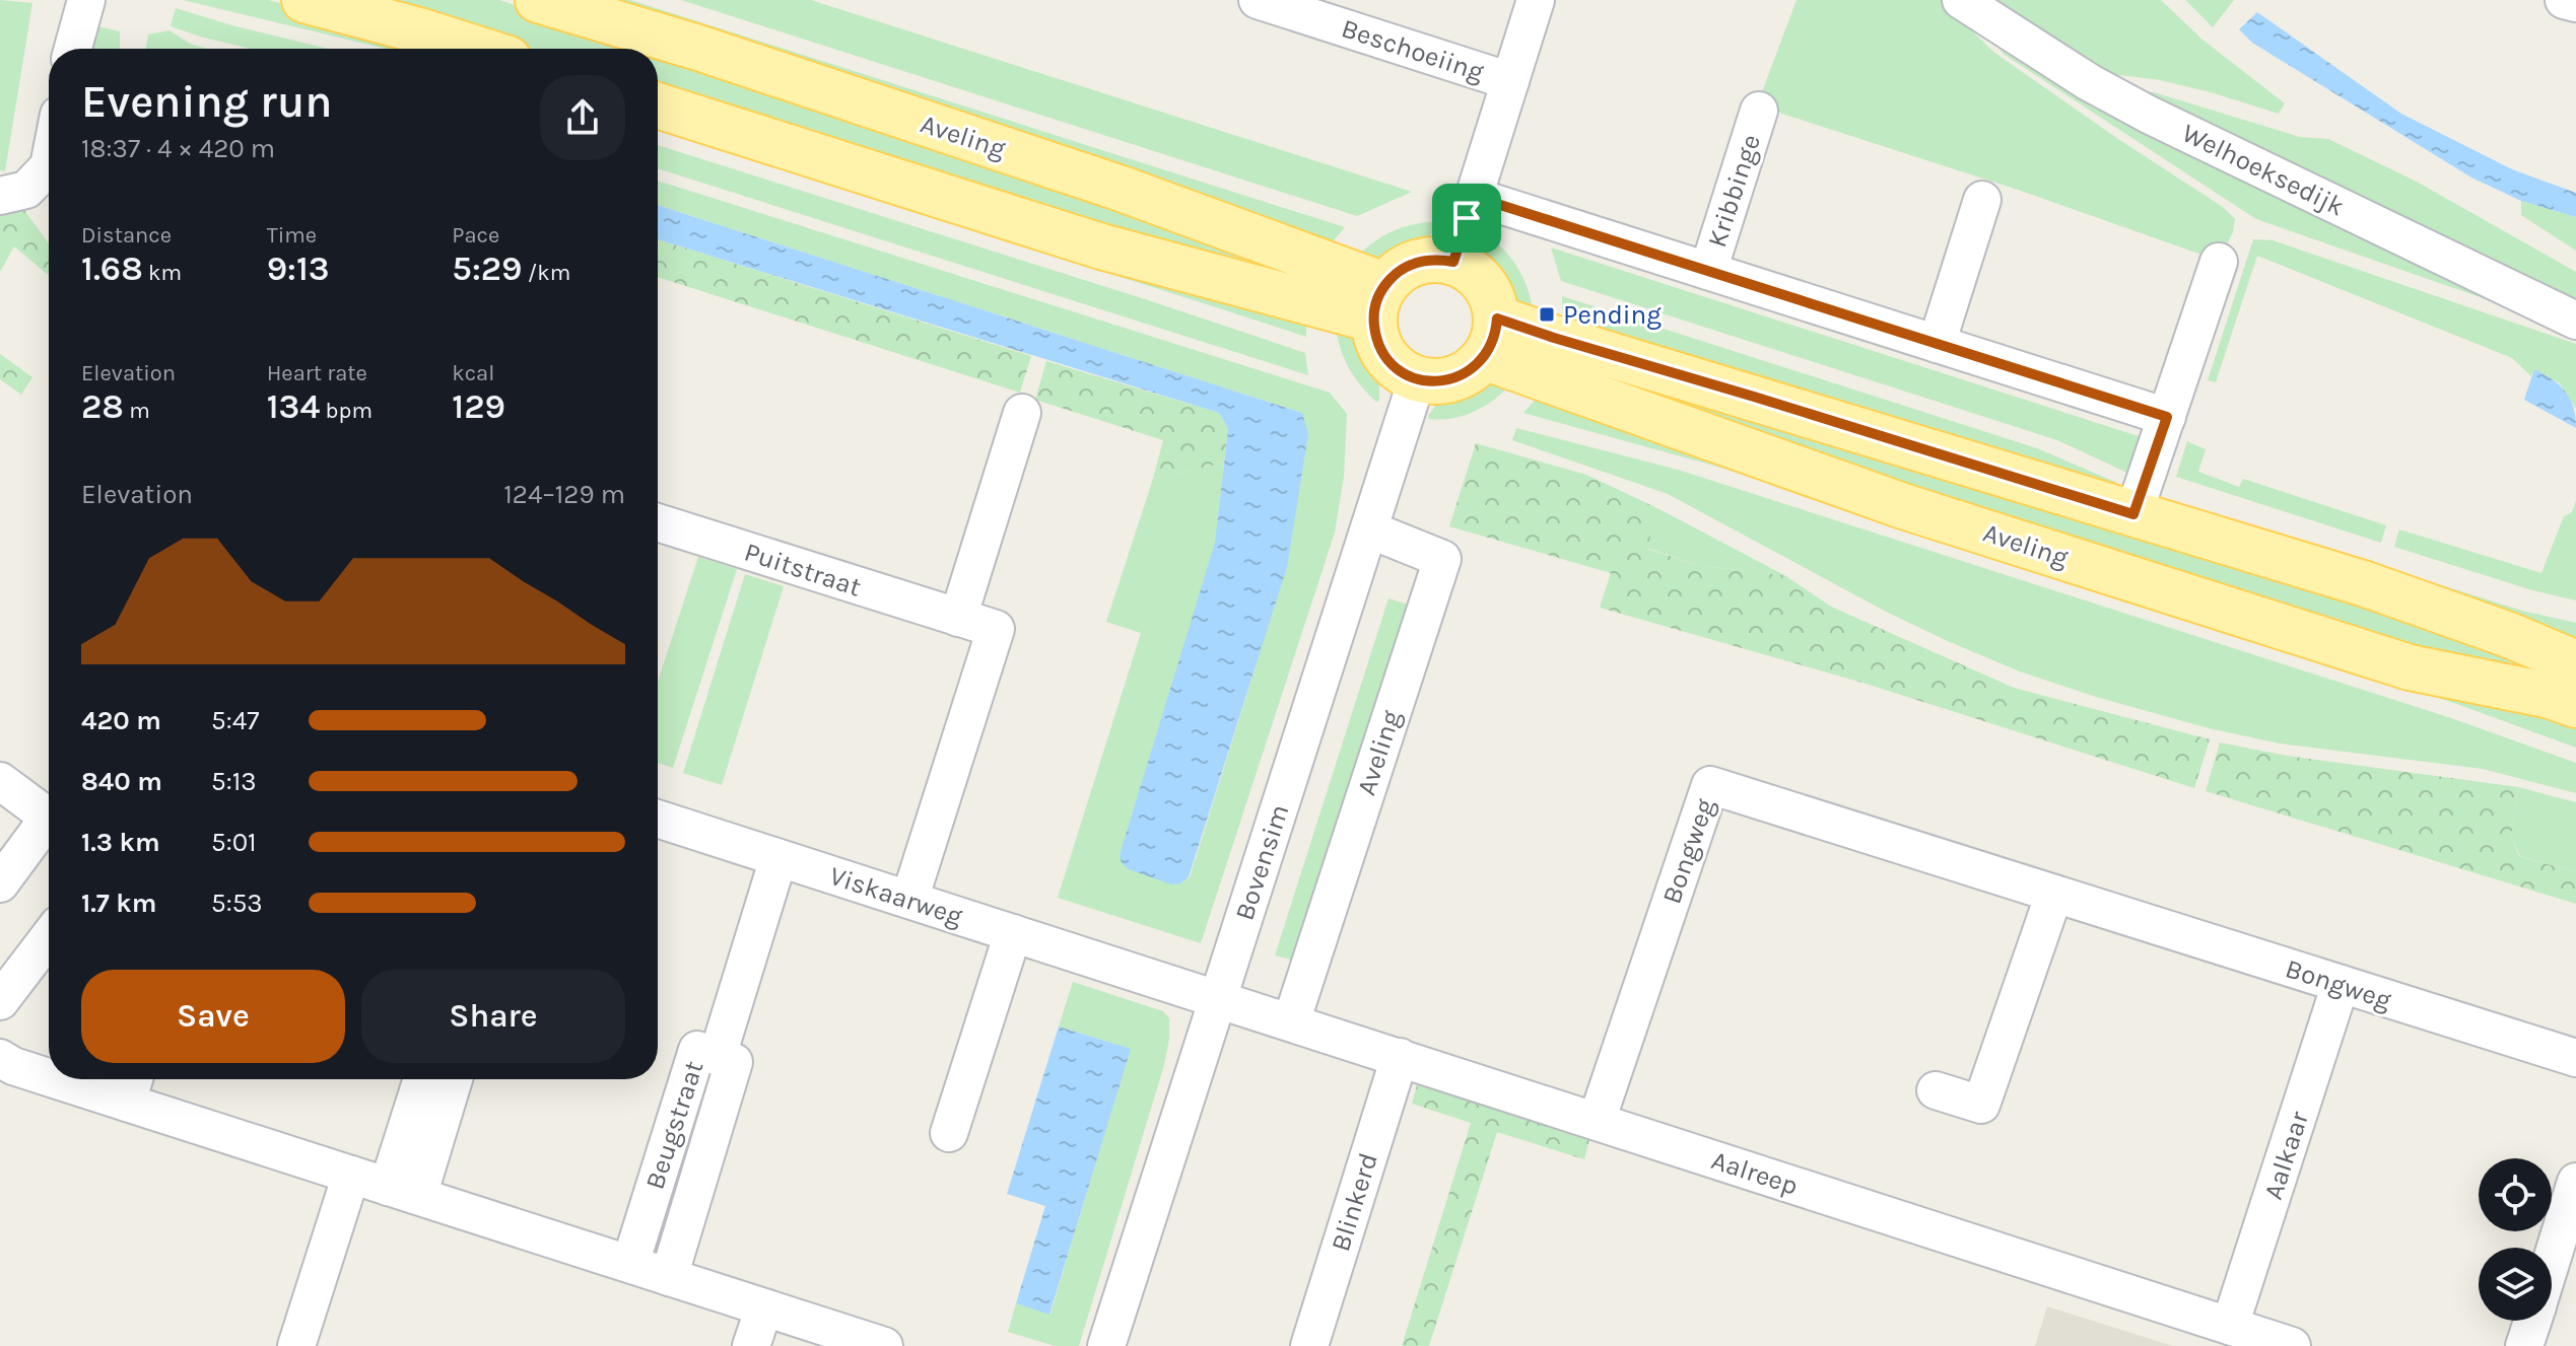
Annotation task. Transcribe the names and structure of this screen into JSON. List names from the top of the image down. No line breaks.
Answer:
{"streets":{"main road":["Aveling"],"street":["Beschoeiing","Welhoeksedijk","Kribbinge","Puitstraat","Bongweg","Bovensim","Viskaarweg","Beugstraat","Aalkaar","Aalreep","Blinkerd"]},"crossings":[["Aveling","Bovensim"],["Aveling","Aalreep"],["Puitstraat","Viskaarweg"],["Bongweg","Aalkaar"],["Bongweg","Aalreep"],["Bovensim","Viskaarweg"],["Bovensim","Aalreep"],["Viskaarweg","Aalreep"],["Aalkaar","Aalreep"],["Aalreep","Blinkerd"]],"places":{"transit":["Pending"]},"page":{"heading":["Evening run","18:37 · 4 × 420 m"],"stats":[["Distance","1.68 km"],["Time","9:13"],["Pace","5:29 /km"],["Elevation","28 m"],["Heart rate","134 bpm"],["kcal","129"]],"chart":["Elevation","124–129 m"],"list":[{"name":"420 m","note":"5:47"},{"name":"840 m","note":"5:13"},{"name":"1.3 km","note":"5:01"},{"name":"1.7 km","note":"5:53"}],"buttons":["Save","Share"]}}
